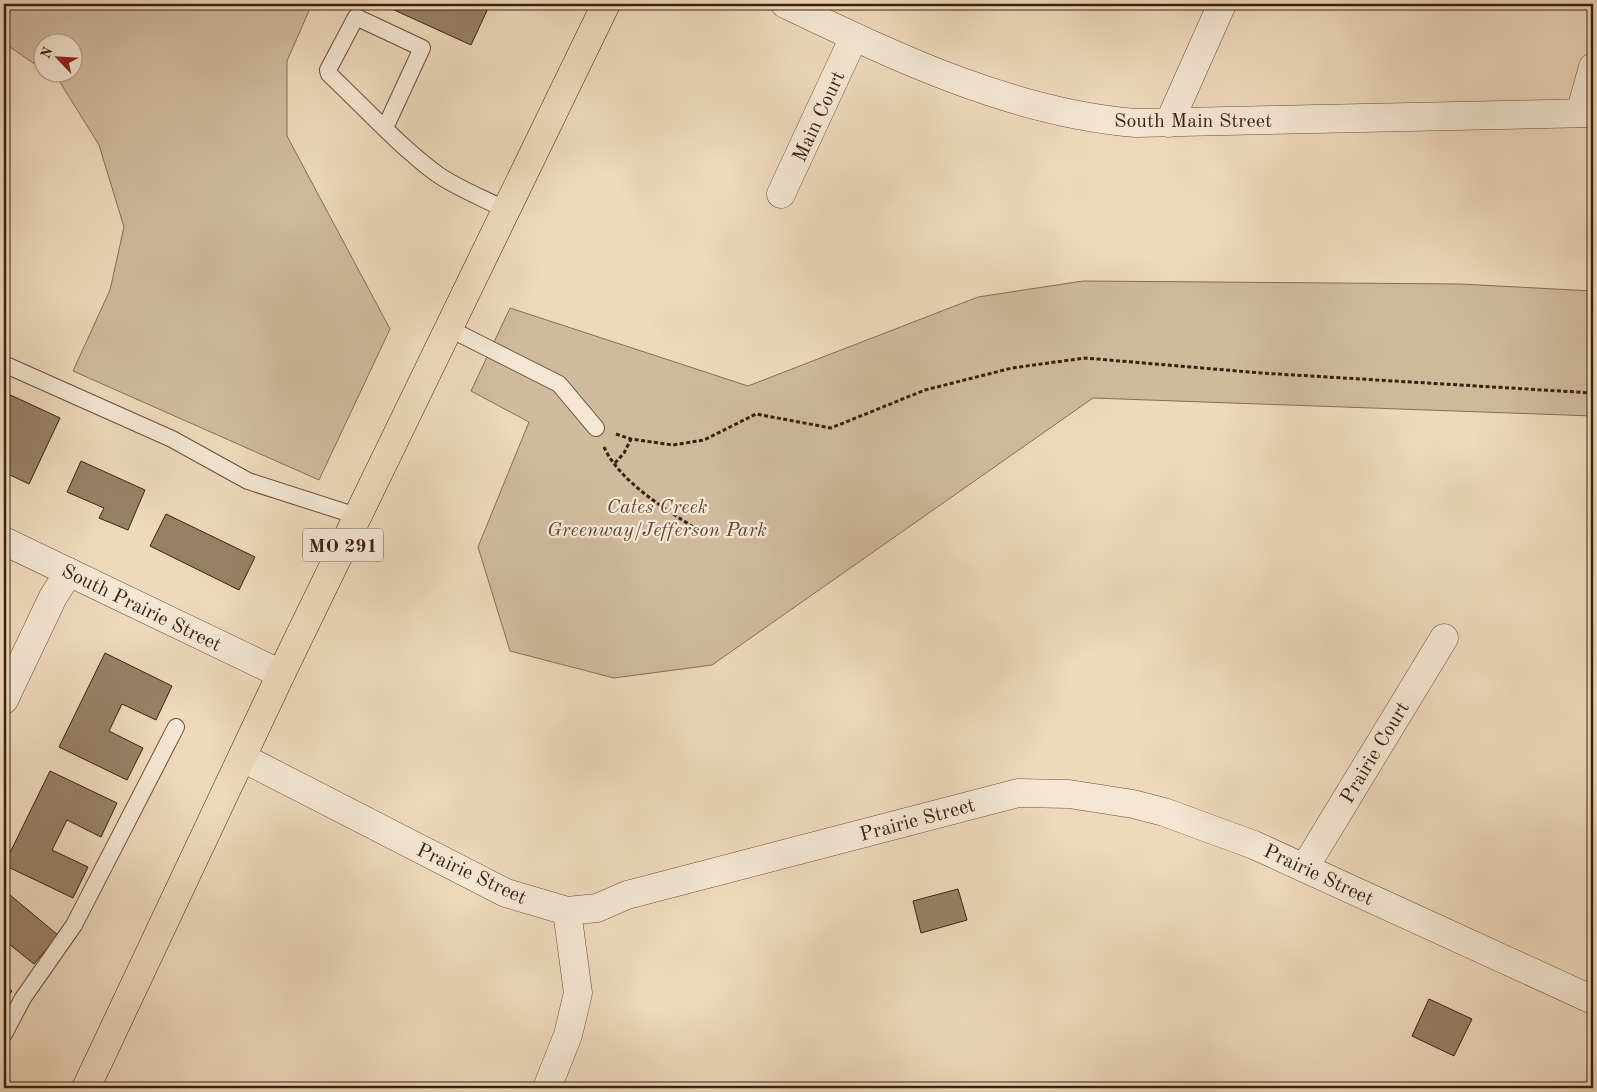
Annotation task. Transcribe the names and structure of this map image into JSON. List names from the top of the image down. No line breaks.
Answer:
{"streets":{"highway":["MO 291"],"street":["Main Court","South Main Street","South Prairie Street","Prairie Court","Prairie Street"]},"crossings":[["Main Court","South Main Street"],["MO 291","South Prairie Street"],["MO 291","Prairie Street"],["Prairie Court","Prairie Street"]],"parks":["Cates Creek Greenway/Jefferson Park"],"north":"top left"}
